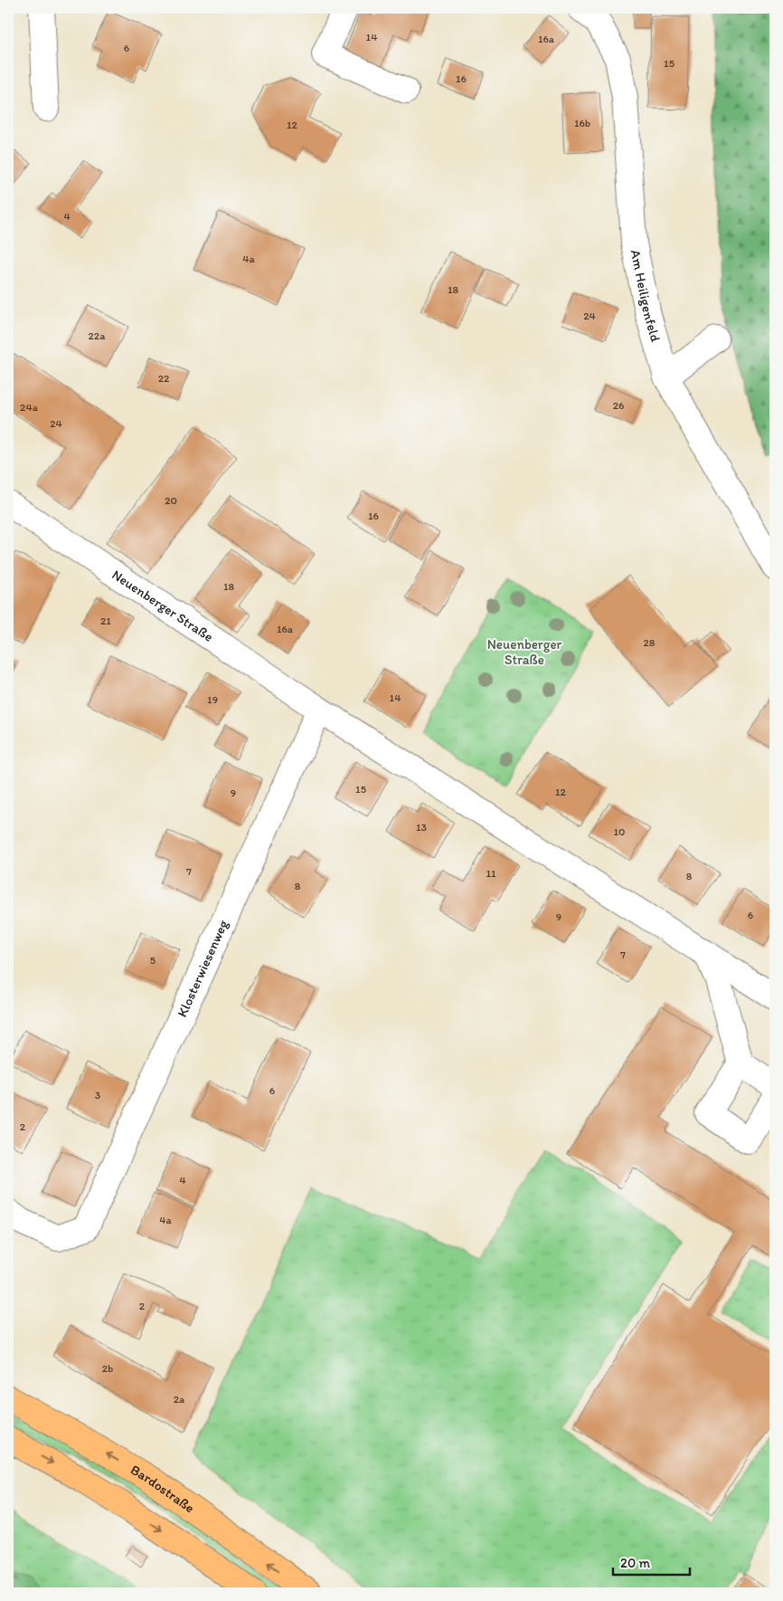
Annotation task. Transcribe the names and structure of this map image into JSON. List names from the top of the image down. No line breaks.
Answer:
{"streets":{"main road":["Bardostraße"],"street":["Am Heiligenfeld","Neuenberger Straße","Klosterwiesenweg"]},"crossings":[["Neuenberger Straße","Klosterwiesenweg"]],"parks":["Neuenberger Straße"],"house_numbers":["14","16a","6","15","16","16b","12","4","4a","18","24","22a","22","26","24a","24","20","16","18","21","16a","28","14","19","15","12","9","13","10","7","11","8","8","6","9","7","5","6","3","2","4","4a","2","2b","2a"],"scale_bar":"20 m"}
